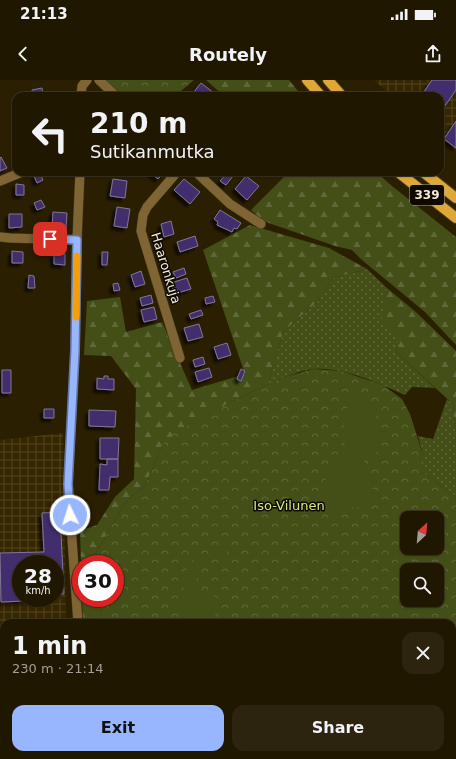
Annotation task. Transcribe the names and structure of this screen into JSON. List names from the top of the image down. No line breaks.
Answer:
{"streets":{"main road":["339"],"street":["Haaronkuja"]},"parks":["Iso-Vilunen"],"north":"top right","page":{"status":"21:13","header":"Routely","turn":["210 m","Sutikanmutka"],"speed":"28 km/h","limit":"30","heading":["1 min","230 m · 21:14"],"buttons":["Exit","Share"]}}
